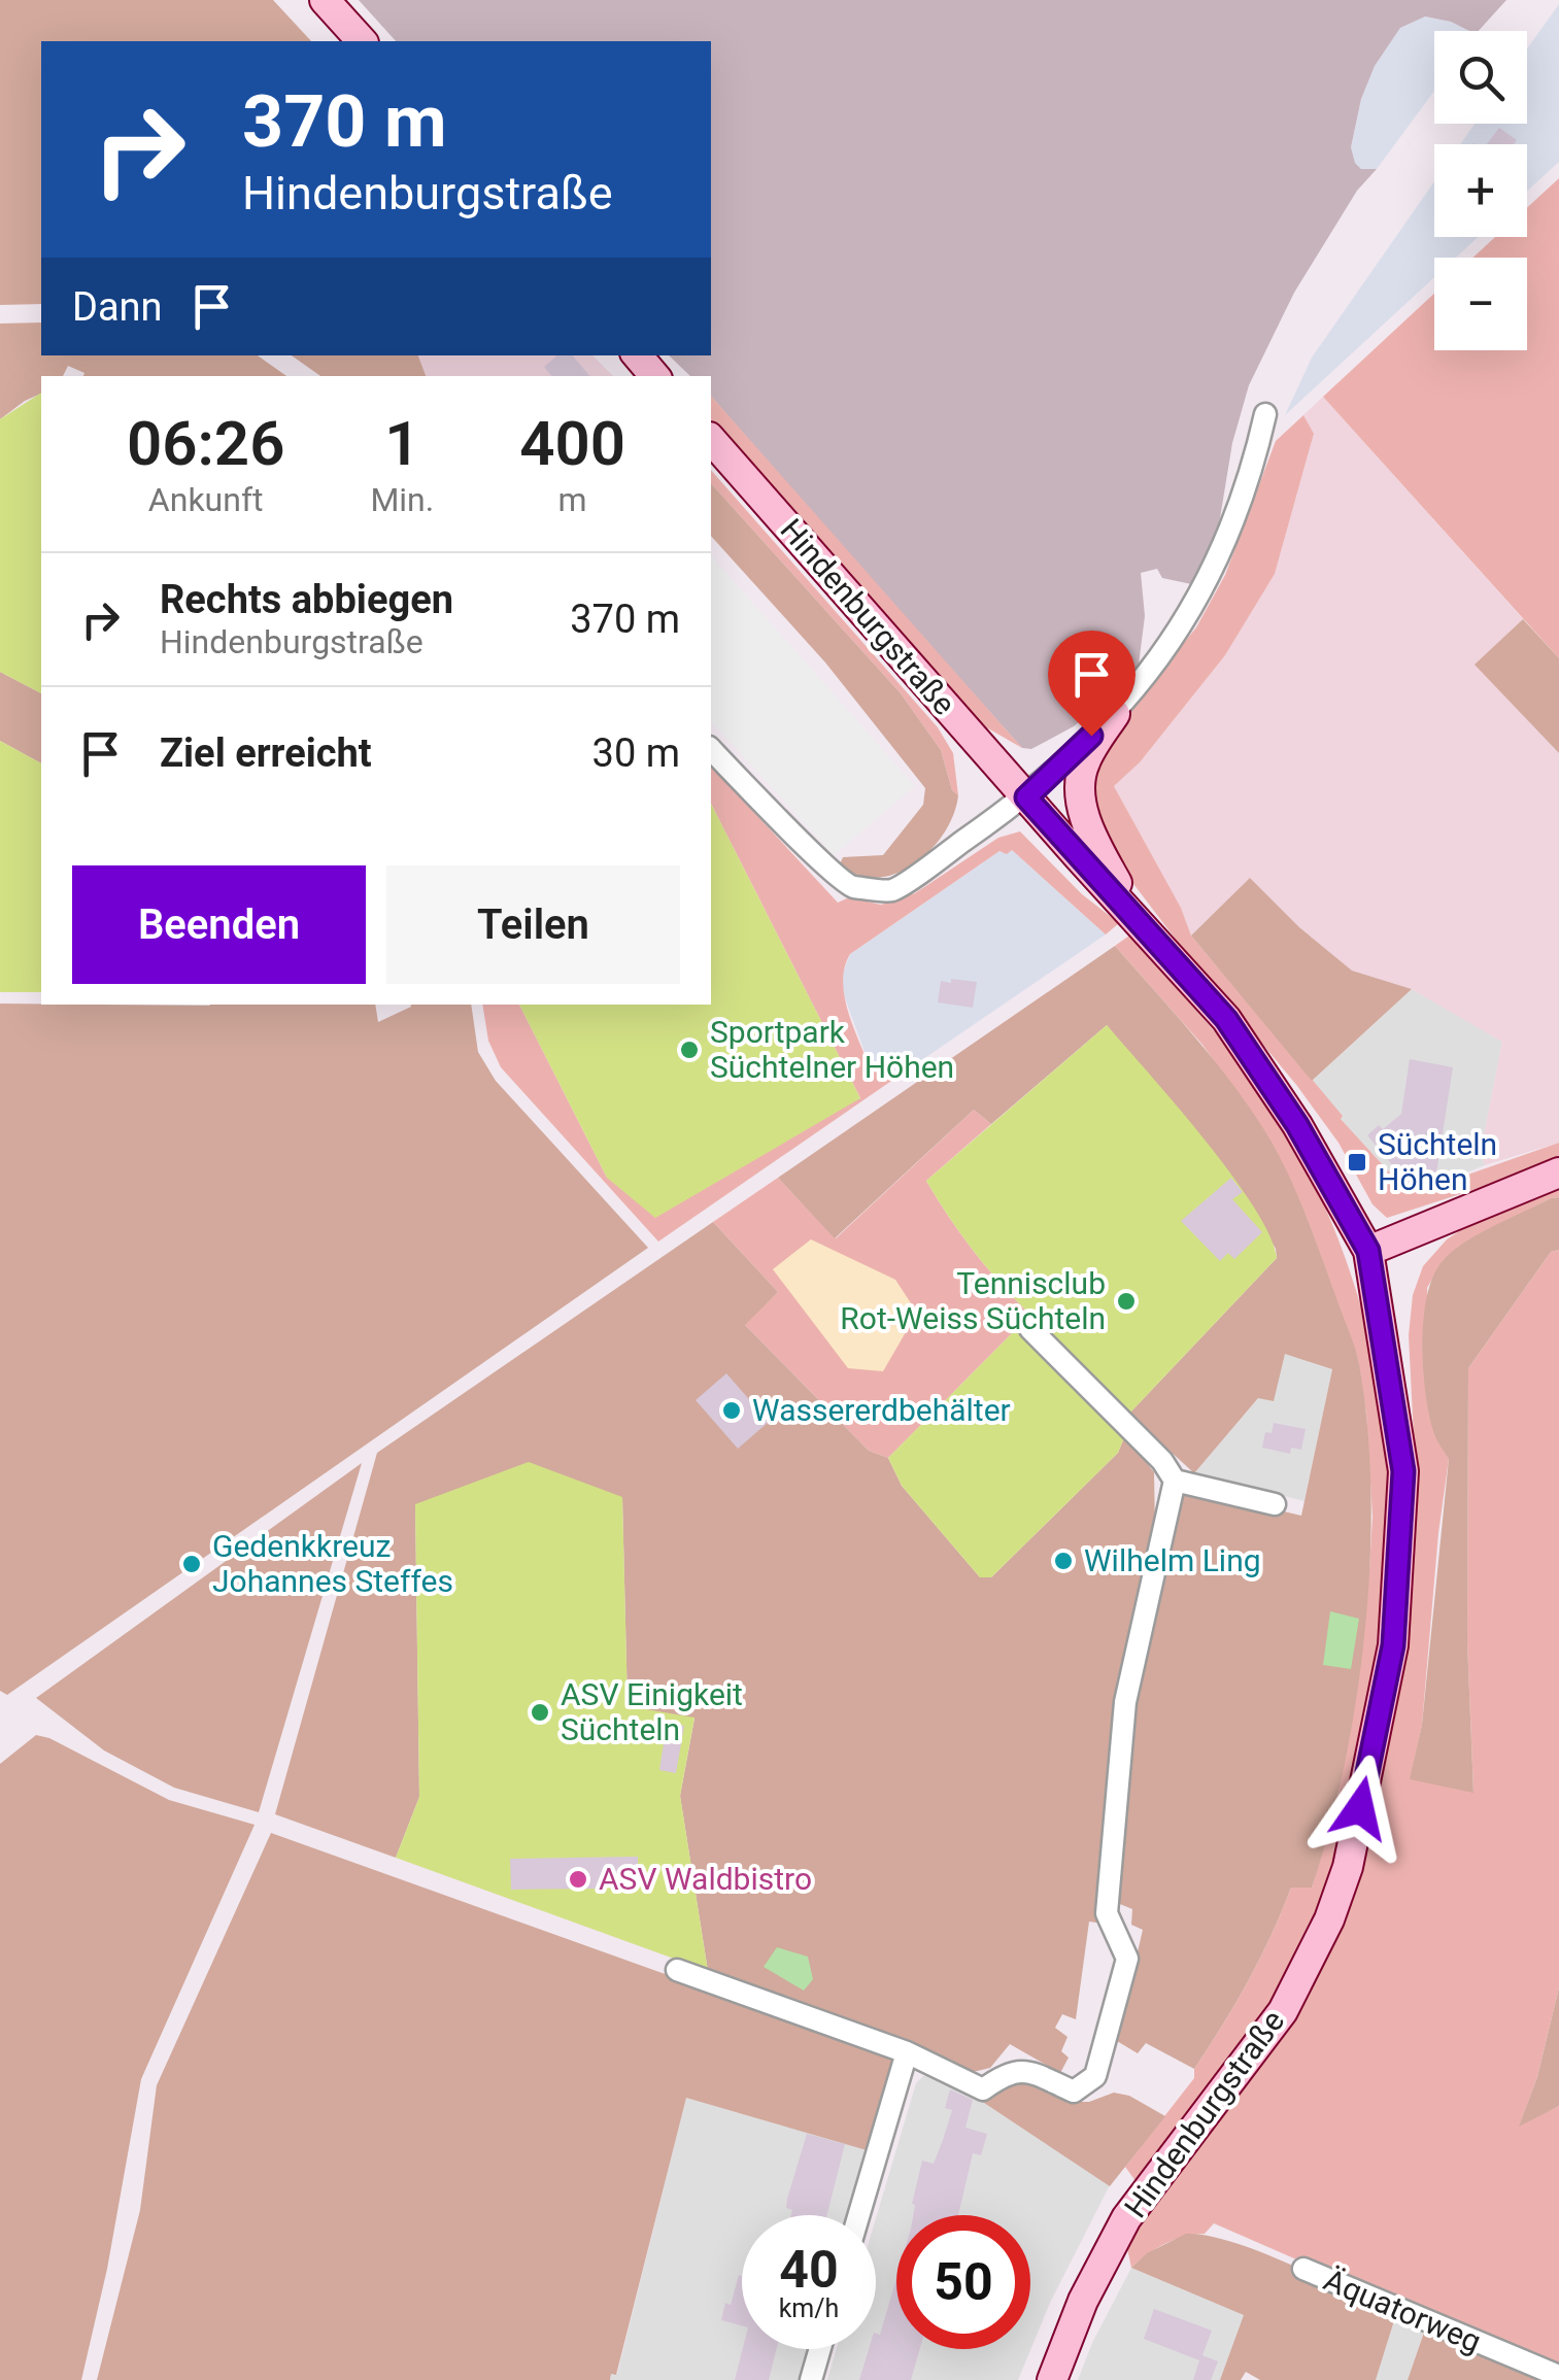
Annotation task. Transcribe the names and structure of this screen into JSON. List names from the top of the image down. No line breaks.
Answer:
{"streets":{"main road":["Hindenburgstraße"],"street":["Äquatorweg"]},"places":{"other":["Sportpark Süchtelner Höhen","Tennisclub Rot-Weiss Süchteln","Wassererdbehälter","Wilhelm Ling","Gedenkkreuz Johannes Steffes","ASV Einigkeit Süchteln","ASV Waldbistro"],"transit":["Süchteln Höhen"]},"page":{"map_buttons":["+","−"],"turn":["370 m","Hindenburgstraße"],"then":"Dann","eta":["06:26","Ankunft","1","Min.","400","m"],"list":[{"name":"Rechts abbiegen","note":"Hindenburgstraße","value":"370 m"},{"name":"Ziel erreicht","value":"30 m"}],"buttons":["Beenden","Teilen"],"speed":"40 km/h","limit":"50"}}
